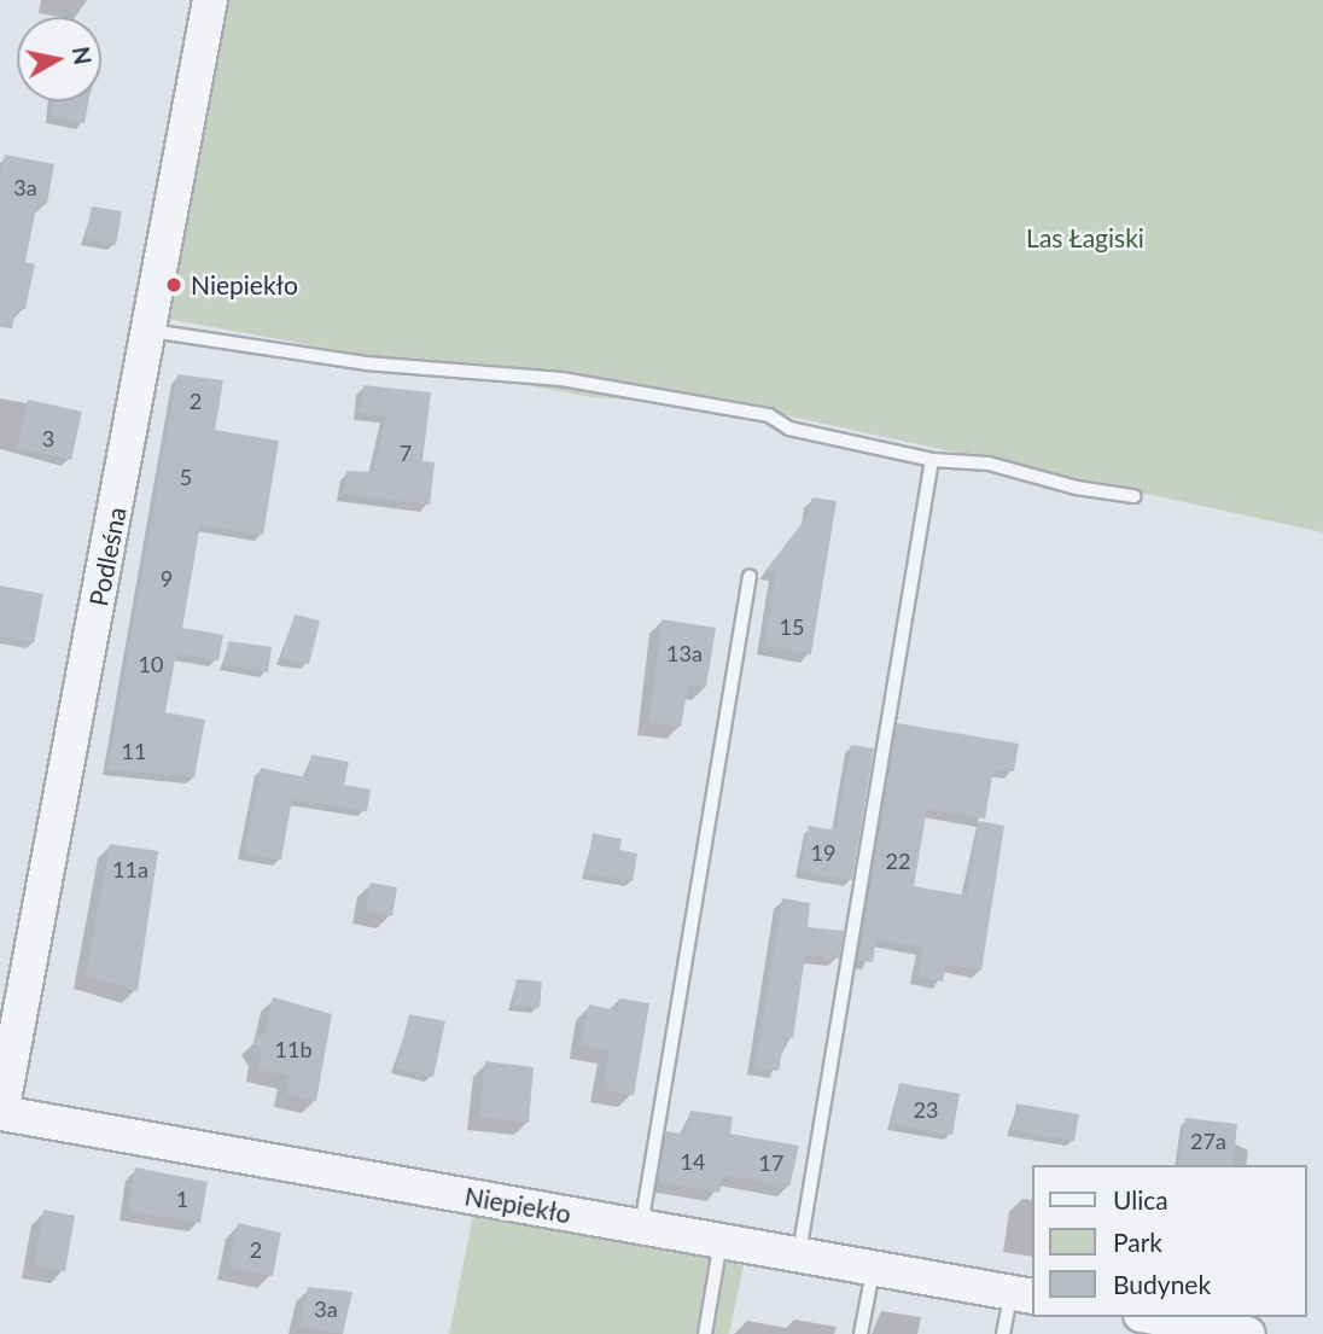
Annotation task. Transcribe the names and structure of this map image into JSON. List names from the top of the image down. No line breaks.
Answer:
{"streets":{"street":["Podleśna","Niepiekło"]},"crossings":[["Podleśna","Niepiekło"]],"parks":["Las Łagiski"],"places":["Niepiekło"],"house_numbers":["3a","2","3","7","5","9","15","13a","10","11","19","22","11a","11b","23","27a","14","17","1","2","3a"],"legend":["Ulica","Park","Budynek"],"north":"right"}
